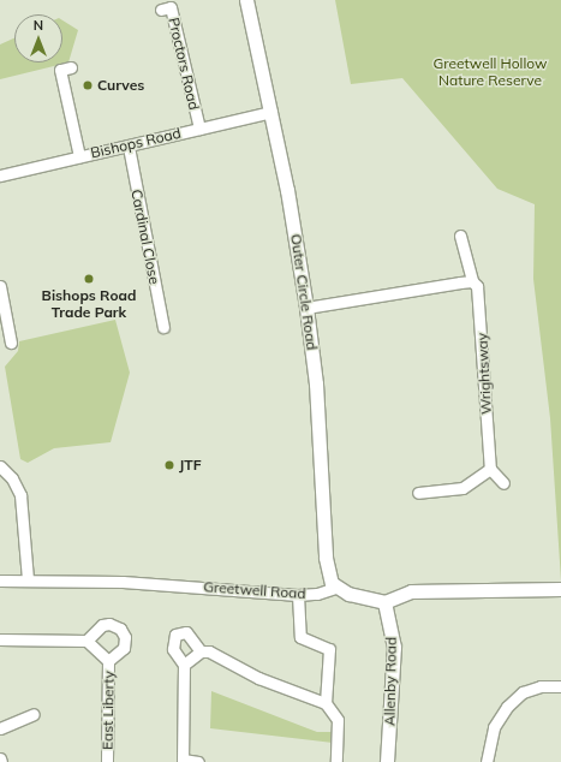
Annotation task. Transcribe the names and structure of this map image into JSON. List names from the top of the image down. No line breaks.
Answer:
{"streets":{"main road":["Outer Circle Road","Allenby Road"],"street":["Proctors Road","Bishops Road","Cardinal Close","Wrightsway","Greetwell Road","East Liberty"]},"crossings":[["Proctors Road","Bishops Road"],["Bishops Road","Cardinal Close"],["Bishops Road","Outer Circle Road"],["Outer Circle Road","Greetwell Road"]],"parks":["Greetwell Hollow Nature Reserve"],"places":["Curves","Bishops Road Trade Park","JTF"],"north":"top"}
